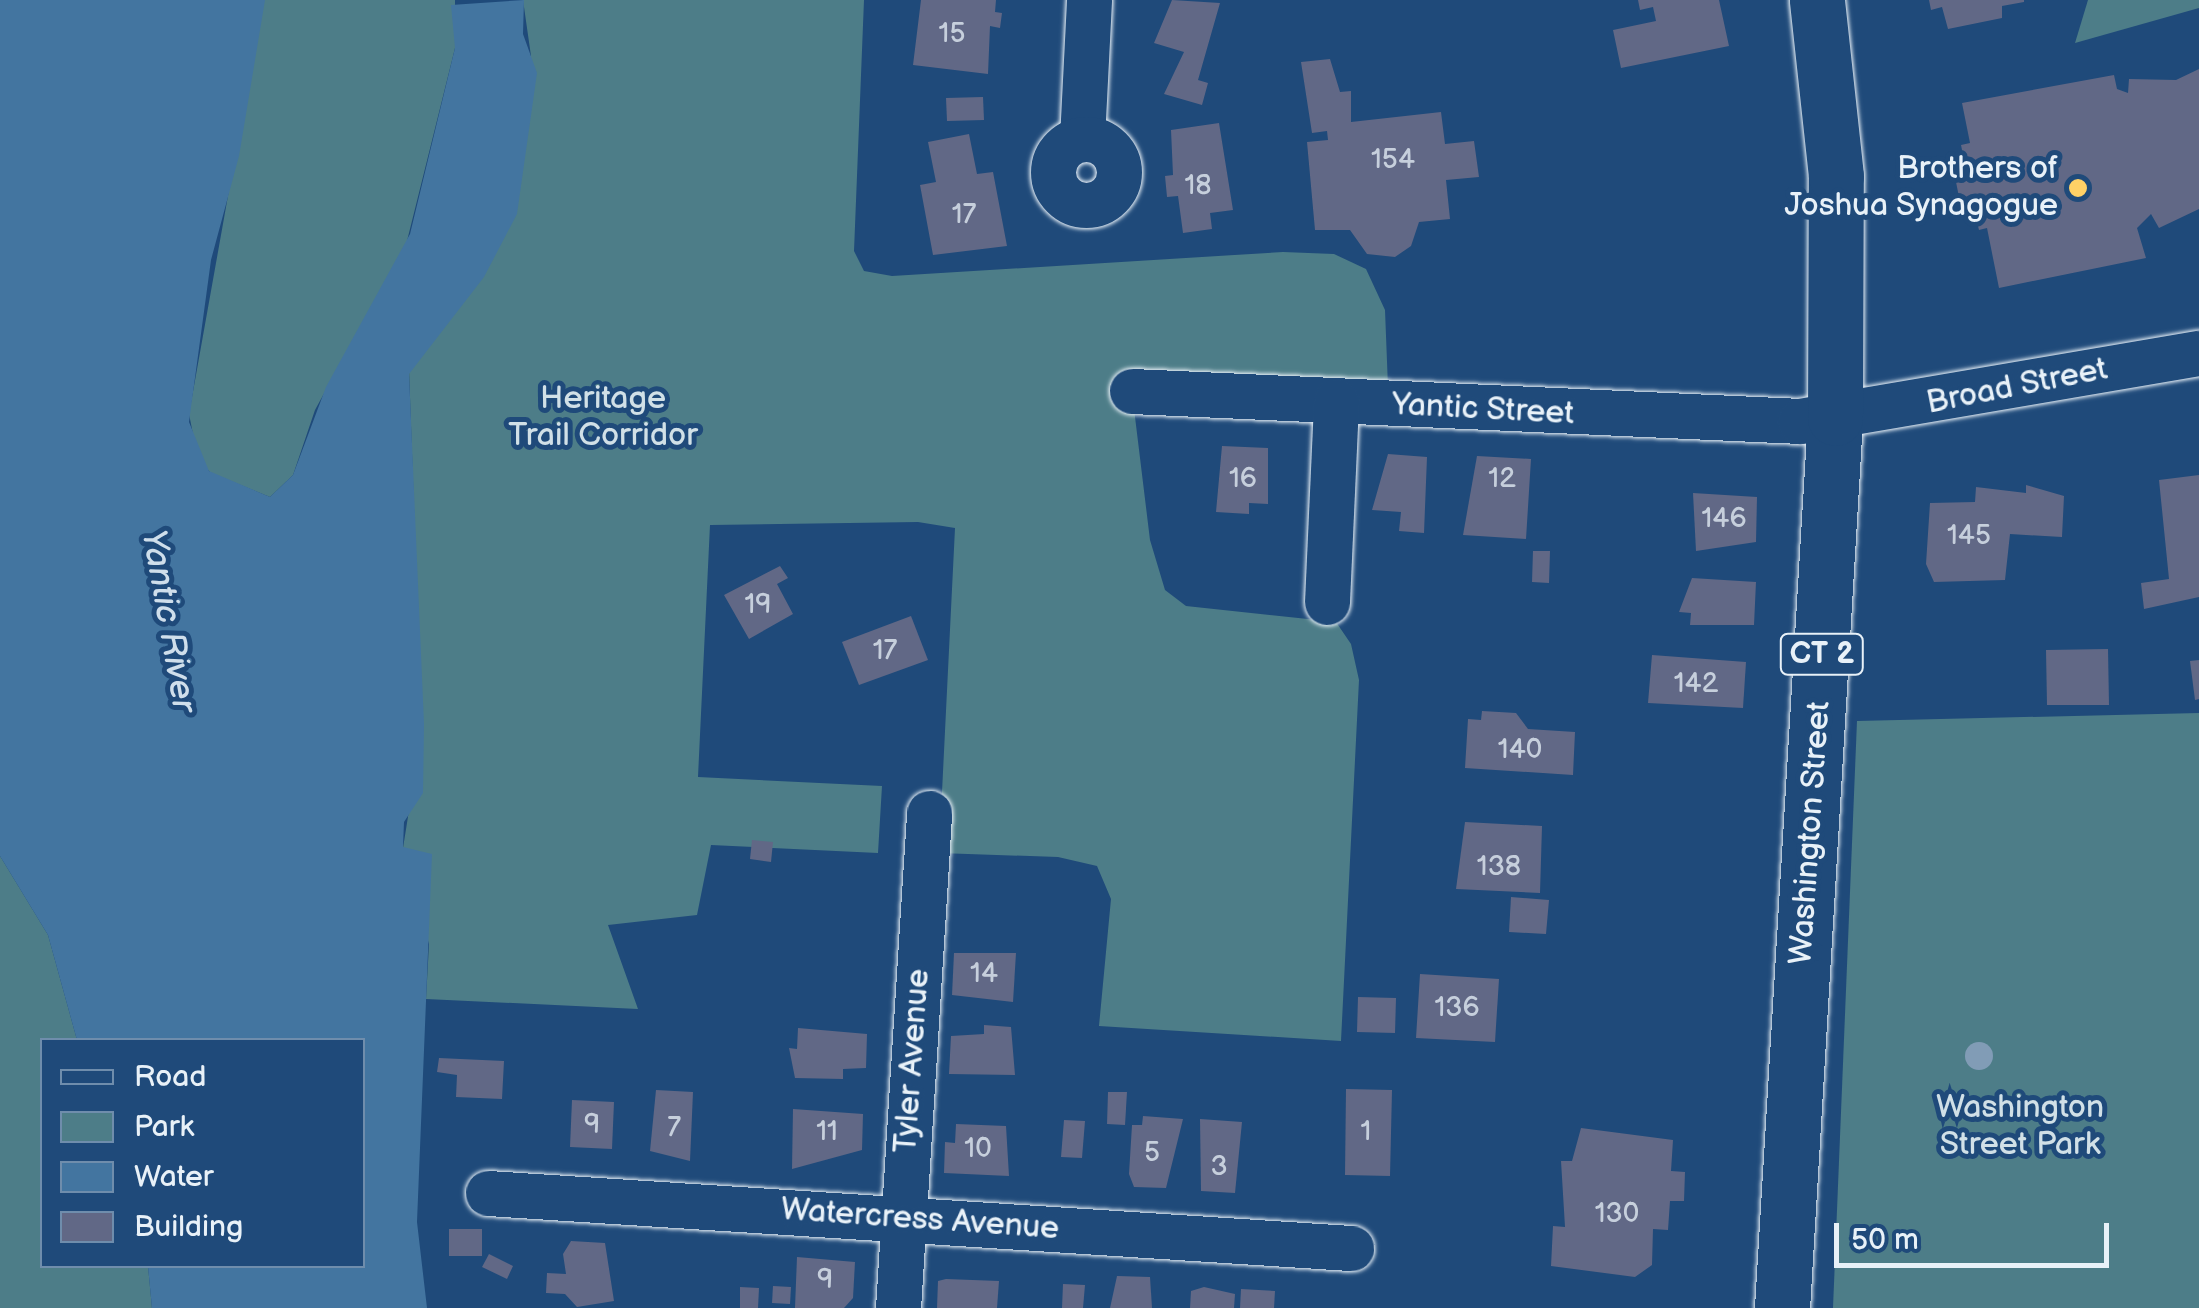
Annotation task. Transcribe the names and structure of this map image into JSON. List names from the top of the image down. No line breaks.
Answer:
{"streets":{"highway":["CT 2","Washington Street"],"street":["Broad Street","Yantic Street","Tyler Avenue","Watercress Avenue"]},"crossings":[["Broad Street","Yantic Street"],["Broad Street","Washington Street"],["Yantic Street","Washington Street"],["Tyler Avenue","Watercress Avenue"]],"water":["Yantic River"],"parks":["Heritage Trail Corridor","Washington Street Park"],"places":["Brothers of Joshua Synagogue"],"house_numbers":["15","154","18","17","16","12","146","145","19","17","142","140","138","14","136","9","7","11","1","10","5","3","130","9"],"legend":["Road","Park","Water","Building"],"scale_bar":"50 m"}
